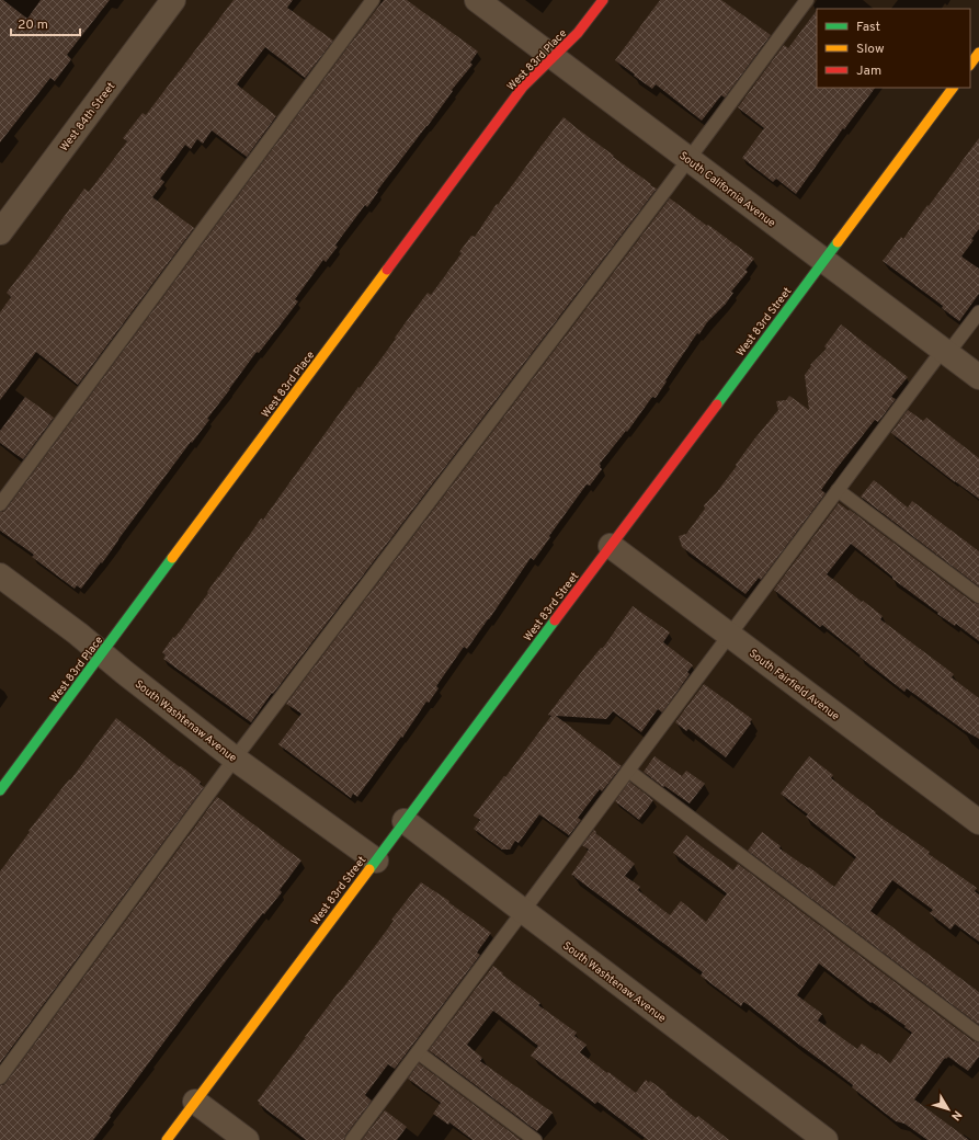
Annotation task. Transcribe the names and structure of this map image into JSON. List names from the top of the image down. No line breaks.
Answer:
{"streets":{"street":["West 83rd Place","West 84th Street","South California Avenue","West 83rd Street","South Fairfield Avenue","South Washtenaw Avenue"]},"crossings":[["West 83rd Place","South California Avenue"],["West 83rd Place","South Washtenaw Avenue"],["South California Avenue","West 83rd Street"],["West 83rd Street","South Fairfield Avenue"],["West 83rd Street","South Washtenaw Avenue"]],"legend":["Fast","Slow","Jam"],"scale_bar":"20 m","north":"bottom right"}
